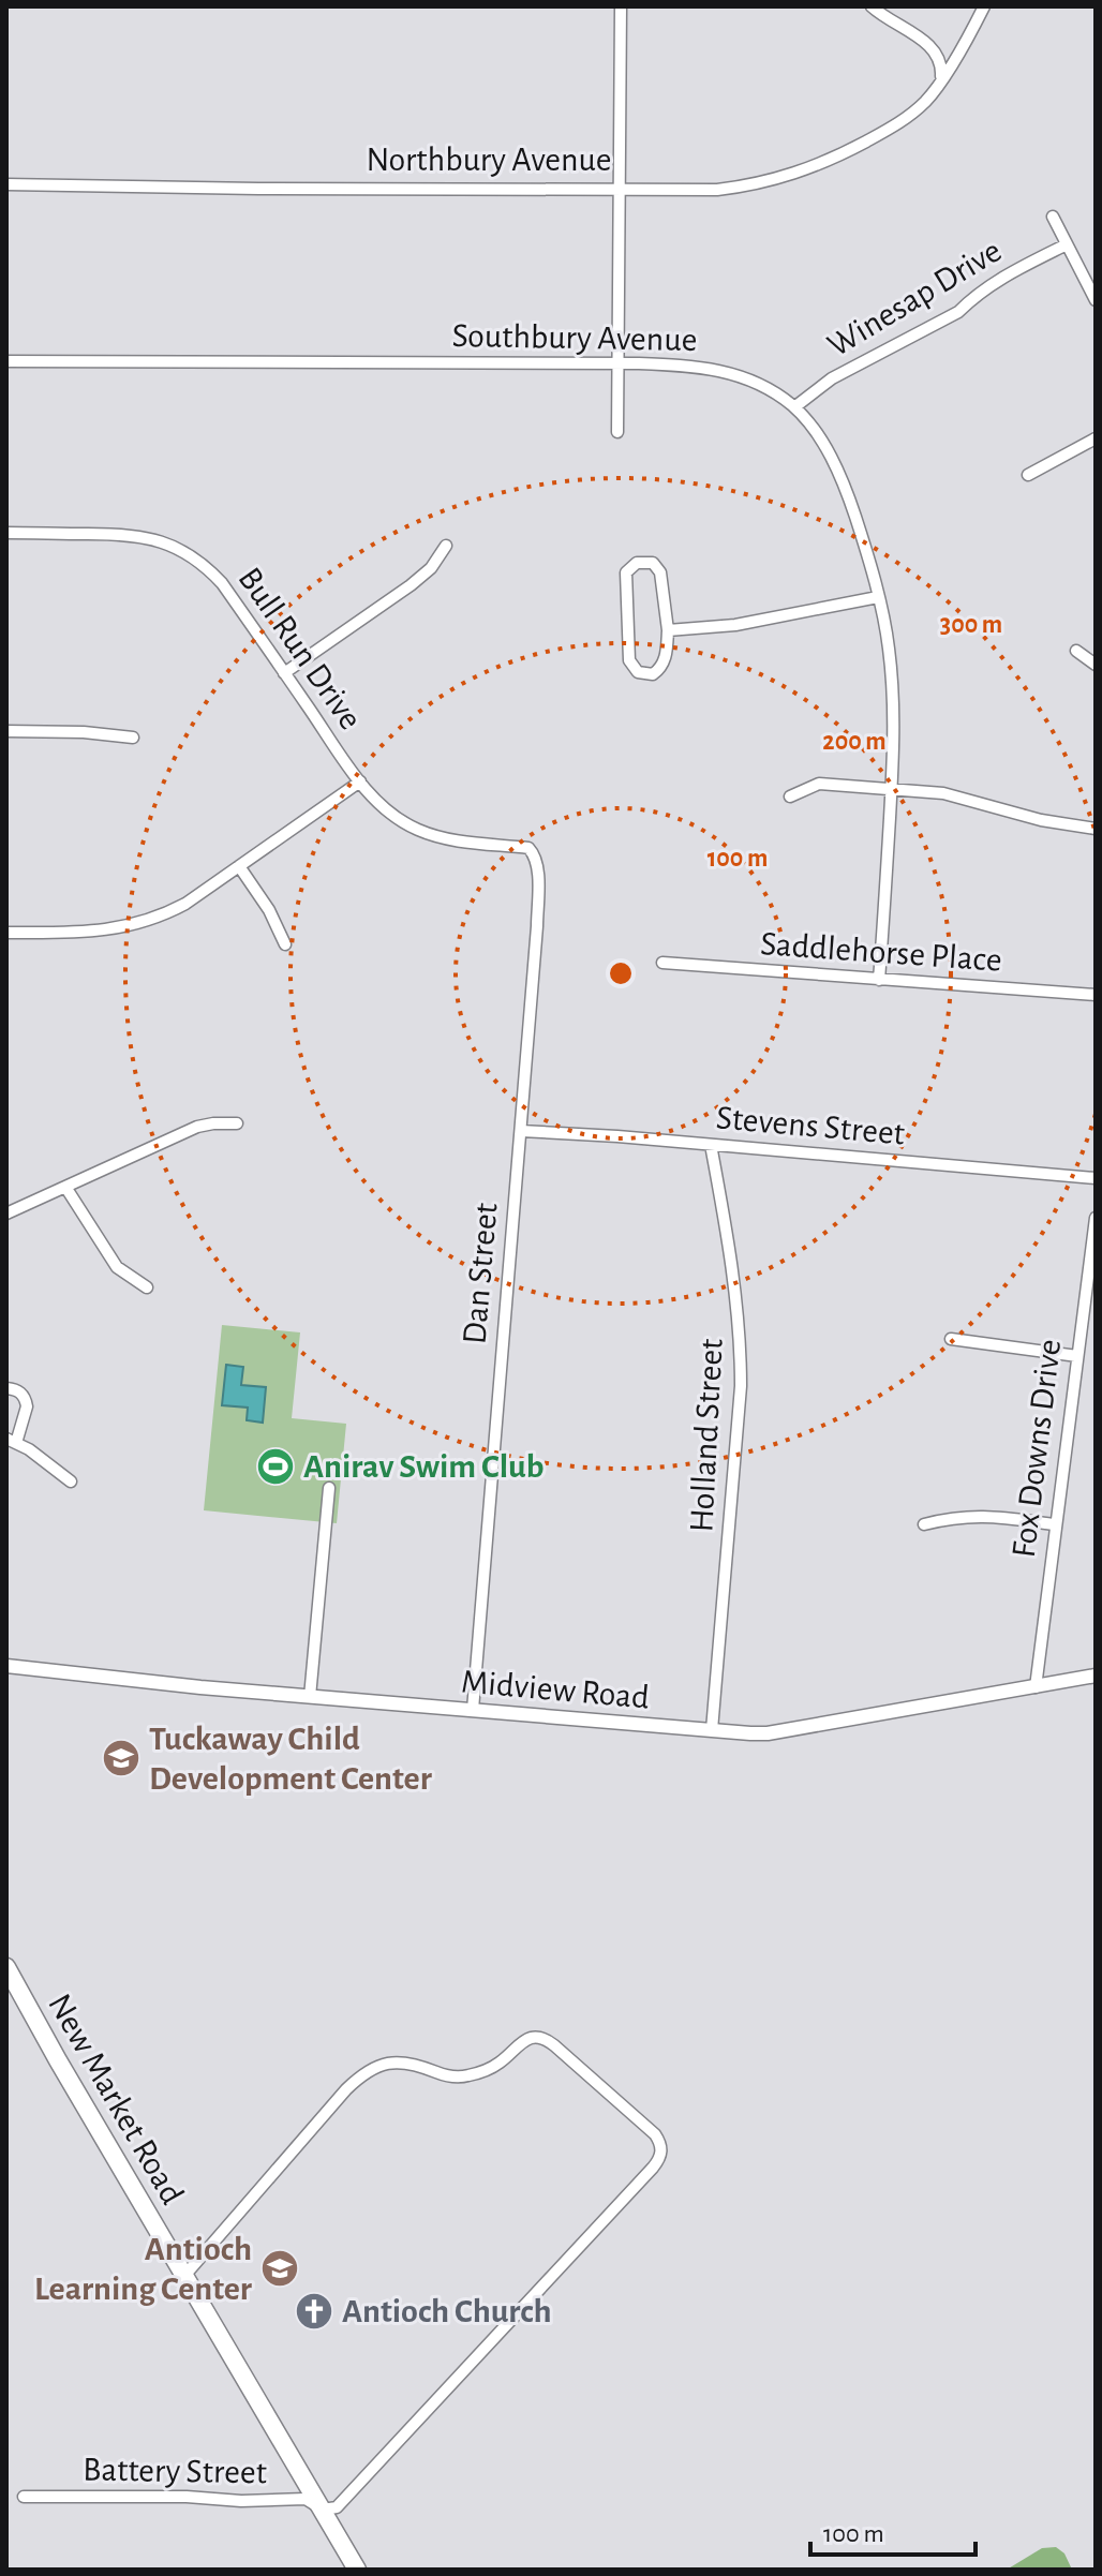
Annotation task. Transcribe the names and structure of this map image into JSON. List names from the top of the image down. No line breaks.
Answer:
{"streets":{"main road":["New Market Road"],"street":["Northbury Avenue","Winesap Drive","Southbury Avenue","Bull Run Drive","Saddlehorse Place","Stevens Street","Dan Street","Holland Street","Fox Downs Drive","Midview Road","Battery Street"]},"crossings":[["Winesap Drive","Southbury Avenue"],["Southbury Avenue","Saddlehorse Place"],["Bull Run Drive","Dan Street"],["Stevens Street","Dan Street"],["Stevens Street","Holland Street"],["Dan Street","Midview Road"],["Holland Street","Midview Road"],["Fox Downs Drive","Midview Road"],["New Market Road","Battery Street"]],"places":{"sports":["Anirav Swim Club"],"school or university":["Tuckaway Child Development Center","Antioch Learning Center"],"church":["Antioch Church"]},"scale_bar":"100 m","rings":["300 m","200 m","100 m"]}
